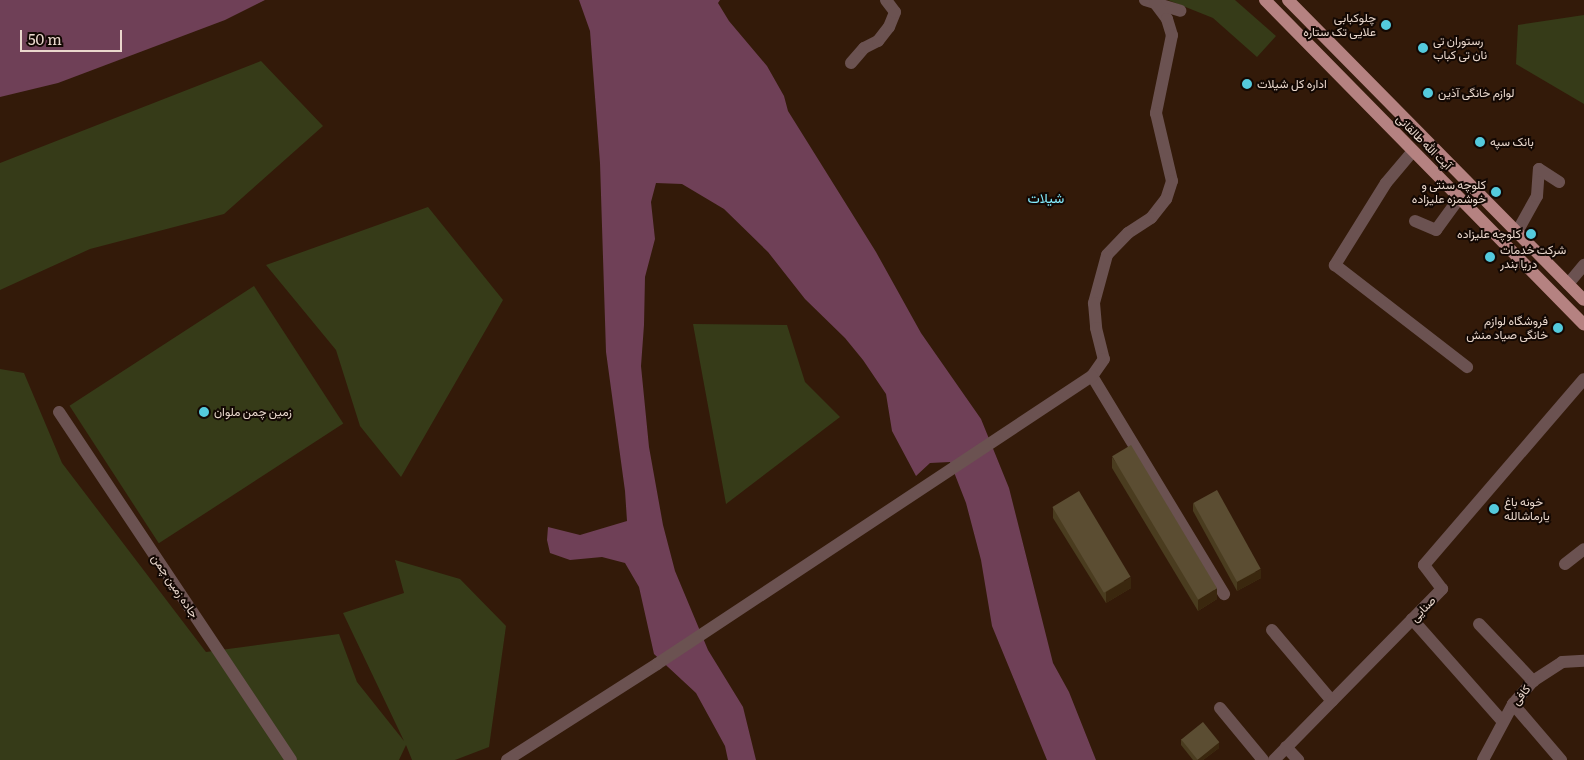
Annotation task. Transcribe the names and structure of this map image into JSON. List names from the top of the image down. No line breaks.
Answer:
{"streets":{"main road":["آیت الله طالقانی"],"street":["جاده زمین چمن","صنایی","کافی"]},"districts":["شیلات"],"places":["چلوکبابی علایی تک ستاره","رستوران تی نان تی کباب","اداره کل شیلات","لوازم خانگی آذین","بانک سپه","کلوچه سنتی و خوشمزه علیزاده","کلوچه علیزاده","شرکت خدمات دریا بندر","فروشگاه لوازم خانگی صیاد منش","زمین چمن ملوان","خونه باغ یارماشالله"],"scale_bar":"50 m"}
